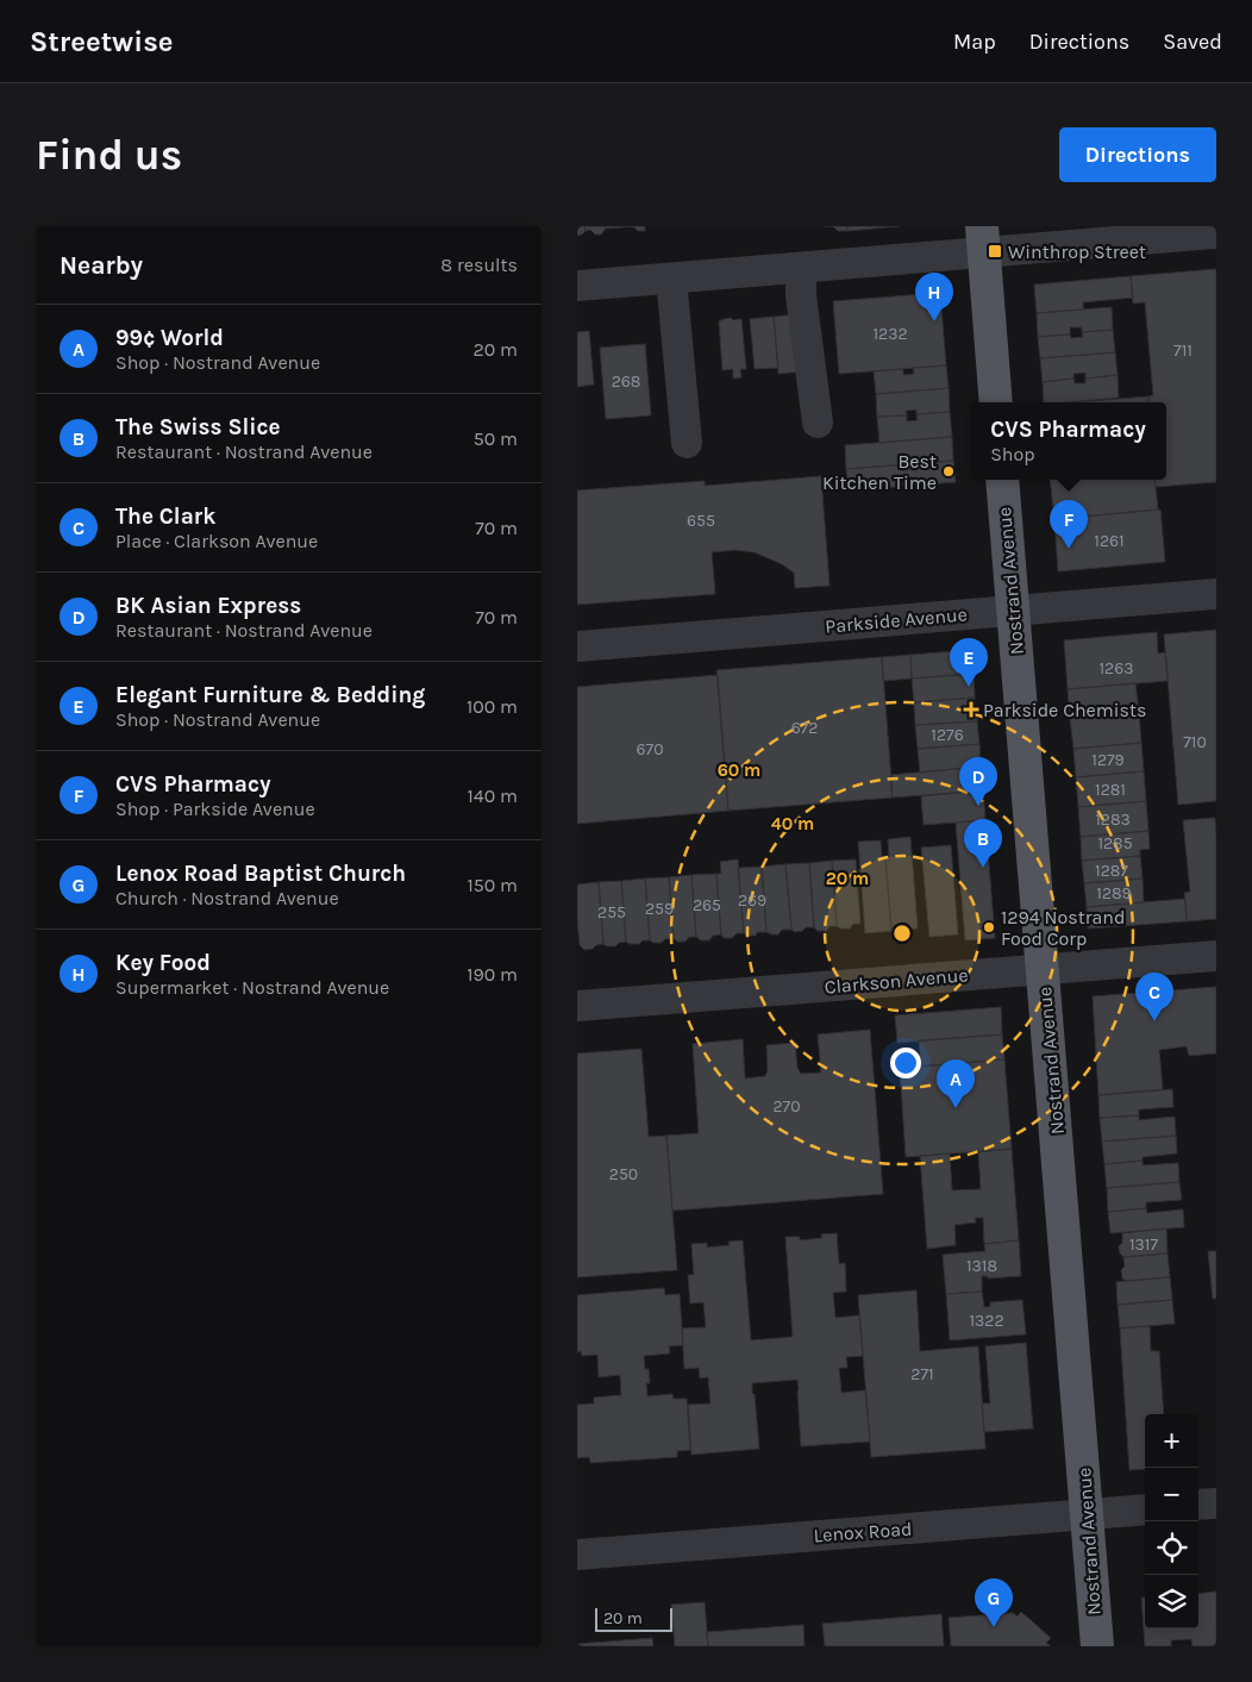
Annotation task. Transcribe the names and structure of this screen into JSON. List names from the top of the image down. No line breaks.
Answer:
{"streets":{"main road":["Nostrand Avenue"],"street":["Parkside Avenue","Clarkson Avenue","Lenox Road"]},"crossings":[["Nostrand Avenue","Parkside Avenue"],["Nostrand Avenue","Clarkson Avenue"],["Nostrand Avenue","Lenox Road"]],"places":{"transit":["Winthrop Street"],"other":["Best Kitchen Time","1294 Nostrand Food Corp"],"health":["Parkside Chemists"]},"house_numbers":["1232","711","268","655","1261","1263","672","1276","710","670","1279","1281","1283","1285","1287","1289","269","265","259","255","270","250","1317","1318","1322","271"],"scale_bar":"20 m","page":{"header":"Streetwise","nav":["Map","Directions","Saved"],"buttons":"Directions","title":"Find us","heading":["Nearby","8 results"],"pins":["H","F","E","D","B","C","A","G"],"list":[{"mark":"A","name":"99¢ World","note":"Shop · Nostrand Avenue","value":"20 m"},{"mark":"B","name":"The Swiss Slice","note":"Restaurant · Nostrand Avenue","value":"50 m"},{"mark":"C","name":"The Clark","note":"Place · Clarkson Avenue","value":"70 m"},{"mark":"D","name":"BK Asian Express","note":"Restaurant · Nostrand Avenue","value":"70 m"},{"mark":"E","name":"Elegant Furniture & Bedding","note":"Shop · Nostrand Avenue","value":"100 m"},{"mark":"F","name":"CVS Pharmacy","note":"Shop · Parkside Avenue","value":"140 m"},{"mark":"G","name":"Lenox Road Baptist Church","note":"Church · Nostrand Avenue","value":"150 m"},{"mark":"H","name":"Key Food","note":"Supermarket · Nostrand Avenue","value":"190 m"}],"popup":["CVS Pharmacy","Shop"],"map_buttons":["+","−"],"scale":"20 m"},"rings":["60 m","40 m","20 m"]}
